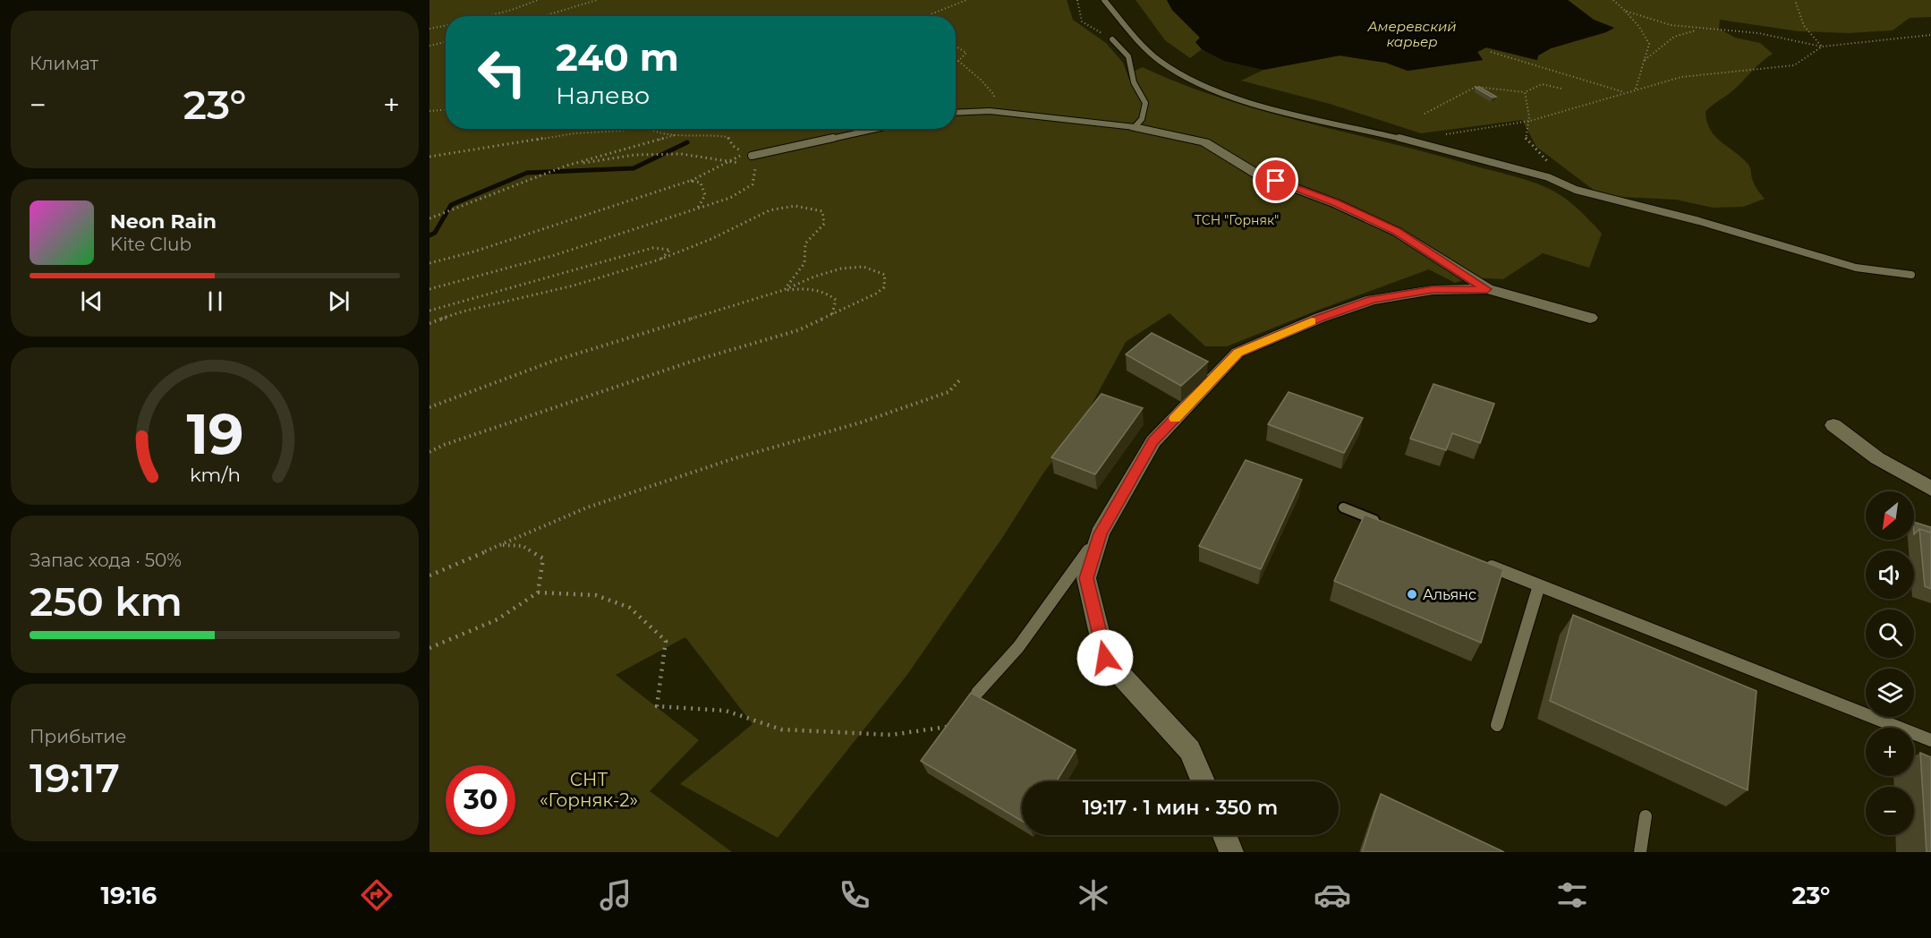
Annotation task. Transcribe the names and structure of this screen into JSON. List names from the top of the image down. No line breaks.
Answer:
{"water":["Амеревский карьер"],"parks":["ТСН \"Горняк\"","СНТ «Горняк-2»"],"places":["Альянс"],"north":"bottom left","page":{"tile":["Климат",["Запас хода · 50%","250 km"],["Прибытие","19:17"]],"turn":["240 m","Налево"],"heat":["−","23°","+"],"song":["Neon Rain","Kite Club"],"map_buttons":["+","−"],"limit":"30","trip":"19:17 · 1 мин · 350 m","tabs":["19:16","23°"],"gauge":["19","km/h"]}}
